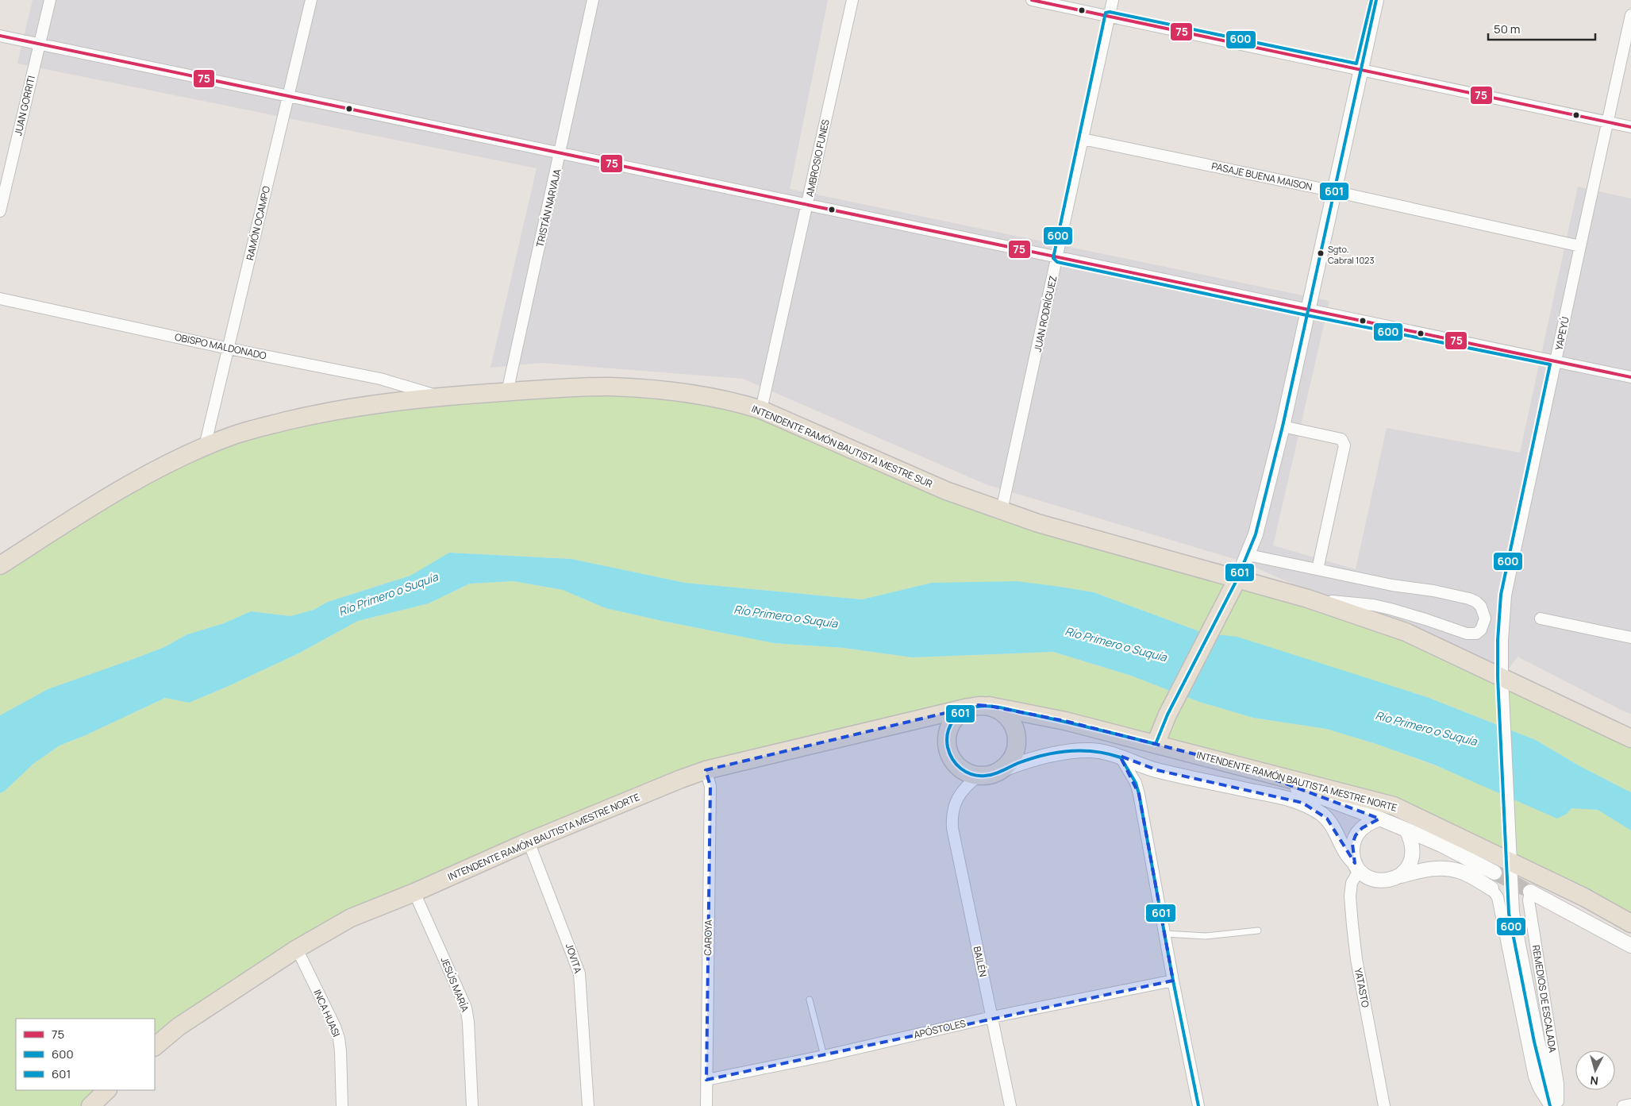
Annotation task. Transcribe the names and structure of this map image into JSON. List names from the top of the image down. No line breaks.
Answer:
{"streets":{"main road":["INTENDENTE RAMÓN BAUTISTA MESTRE SUR","INTENDENTE RAMÓN BAUTISTA MESTRE NORTE"],"street":["JUAN GORRITI","AMBROSIO FUNES","PASAJE BUENA MAISON","TRISTÁN NARVAJA","RAMÓN OCAMPO","JUAN RODRÍGUEZ","YAPEYÚ","OBISPO MALDONADO","CAROYA","JOVITA","BAILÉN","JESÚS MARÍA","YATASTO","REMEDIOS DE ESCALADA","INCA HUASI","APÓSTOLES"]},"crossings":[["AMBROSIO FUNES","INTENDENTE RAMÓN BAUTISTA MESTRE SUR"],["PASAJE BUENA MAISON","JUAN RODRÍGUEZ"],["PASAJE BUENA MAISON","YAPEYÚ"],["TRISTÁN NARVAJA","INTENDENTE RAMÓN BAUTISTA MESTRE SUR"],["RAMÓN OCAMPO","OBISPO MALDONADO"],["RAMÓN OCAMPO","INTENDENTE RAMÓN BAUTISTA MESTRE SUR"],["JUAN RODRÍGUEZ","INTENDENTE RAMÓN BAUTISTA MESTRE SUR"],["YAPEYÚ","INTENDENTE RAMÓN BAUTISTA MESTRE SUR"],["YAPEYÚ","REMEDIOS DE ESCALADA"],["OBISPO MALDONADO","INTENDENTE RAMÓN BAUTISTA MESTRE SUR"],["INTENDENTE RAMÓN BAUTISTA MESTRE NORTE","CAROYA"],["INTENDENTE RAMÓN BAUTISTA MESTRE NORTE","JOVITA"],["INTENDENTE RAMÓN BAUTISTA MESTRE NORTE","BAILÉN"],["INTENDENTE RAMÓN BAUTISTA MESTRE NORTE","JESÚS MARÍA"],["INTENDENTE RAMÓN BAUTISTA MESTRE NORTE","REMEDIOS DE ESCALADA"],["INTENDENTE RAMÓN BAUTISTA MESTRE NORTE","INCA HUASI"],["CAROYA","APÓSTOLES"],["BAILÉN","APÓSTOLES"]],"water":["Río Primero o Suquía"],"places":["Sgto. Cabral 1023"],"lines":["transit line 75","transit line 600","transit line 601"],"legend":["75","600","601"],"scale_bar":"50 m","north":"bottom"}
